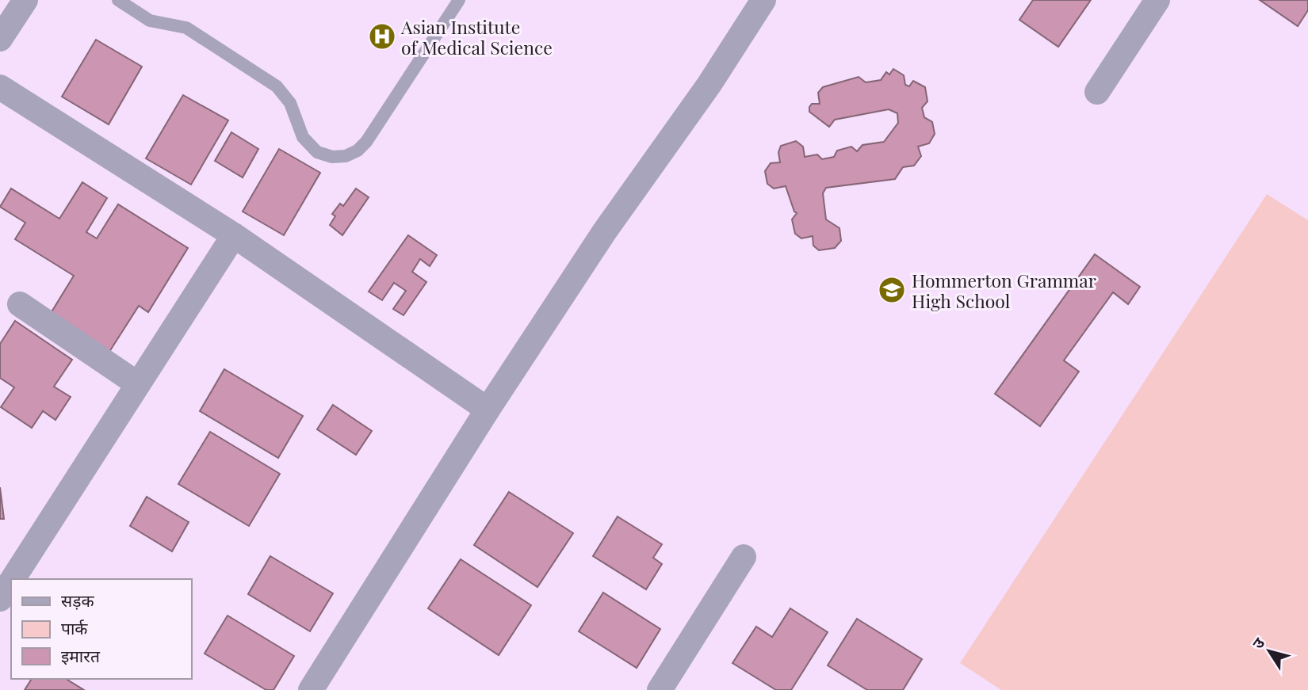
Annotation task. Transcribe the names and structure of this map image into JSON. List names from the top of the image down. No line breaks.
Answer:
{"places":{"hospital":["Asian Institute of Medical Science"],"school or university":["Hommerton Grammar High School"]},"legend":["सड़क","पार्क","इमारत"],"north":"top left"}
